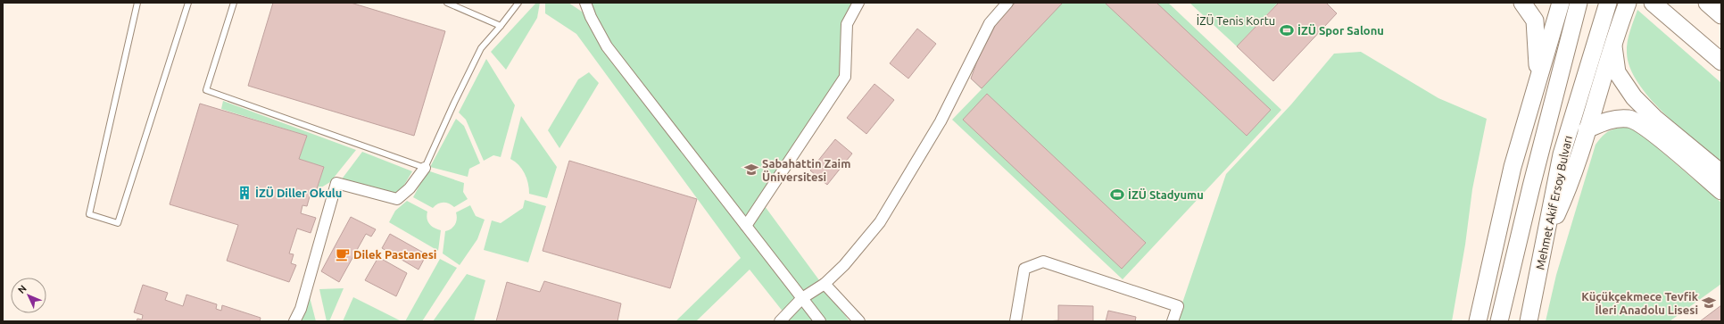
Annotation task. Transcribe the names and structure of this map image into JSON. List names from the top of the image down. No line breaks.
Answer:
{"streets":{"main road":["Mehmet Akif Ersoy Bulvarı"]},"parks":["İZÜ Tenis Kortu"],"places":{"sports":["İZÜ Spor Salonu","İZÜ Stadyumu"],"school or university":["Sabahattin Zaim Üniversitesi","Küçükçekmece Tevfik İleri Anadolu Lisesi"],"building":["İZÜ Diller Okulu"],"cafe":["Dilek Pastanesi"]},"north":"top left"}
